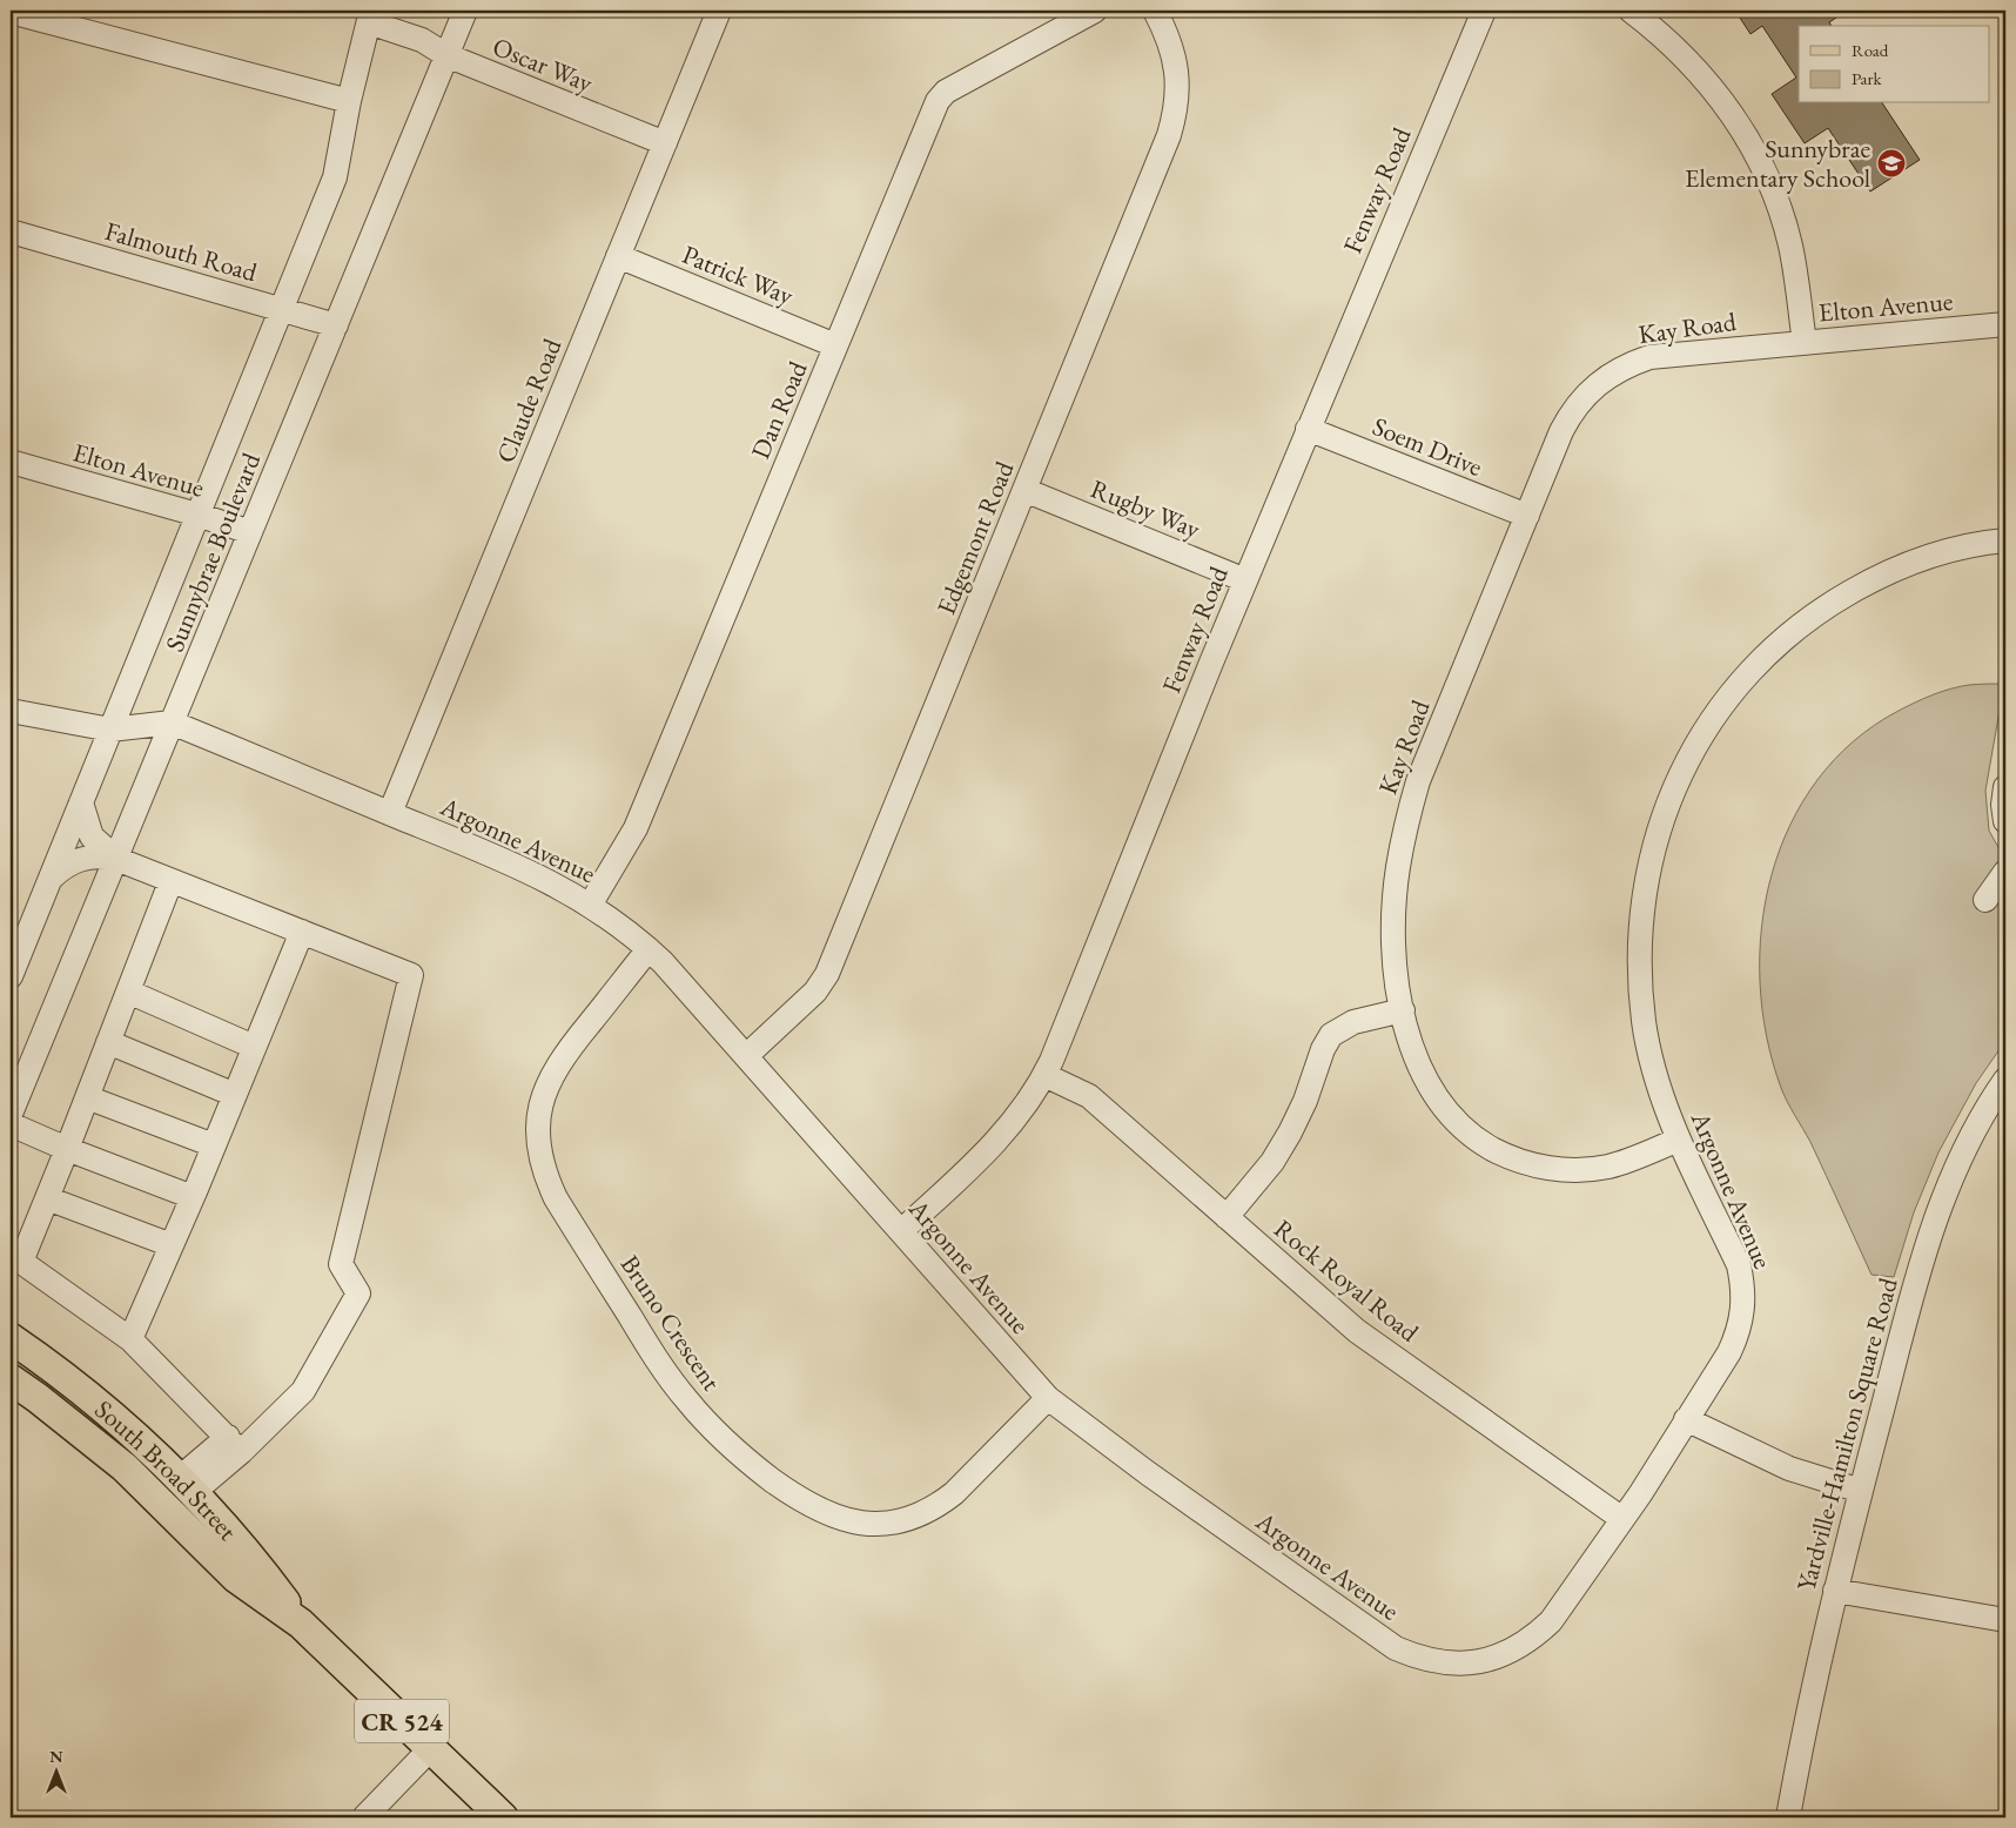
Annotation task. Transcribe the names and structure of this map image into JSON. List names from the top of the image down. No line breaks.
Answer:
{"streets":{"main road":["South Broad Street","CR 524"],"street":["Oscar Way","Fenway Road","Falmouth Road","Patrick Way","Elton Avenue","Kay Road","Claude Road","Dan Road","Soem Drive","Rugby Way","Edgemont Road","Sunnybrae Boulevard","Argonne Avenue","Rock Royal Road","Bruno Crescent","Yardville-Hamilton Square Road"]},"crossings":[["Oscar Way","Claude Road"],["Oscar Way","Sunnybrae Boulevard"],["Fenway Road","Soem Drive"],["Fenway Road","Rugby Way"],["Fenway Road","Argonne Avenue"],["Fenway Road","Rock Royal Road"],["Falmouth Road","Sunnybrae Boulevard"],["Patrick Way","Claude Road"],["Patrick Way","Dan Road"],["Elton Avenue","Kay Road"],["Elton Avenue","Sunnybrae Boulevard"],["Kay Road","Soem Drive"],["Kay Road","Argonne Avenue"],["Claude Road","Argonne Avenue"],["Dan Road","Argonne Avenue"],["Rugby Way","Edgemont Road"],["Edgemont Road","Argonne Avenue"],["Sunnybrae Boulevard","Argonne Avenue"],["Argonne Avenue","Rock Royal Road"],["Argonne Avenue","Bruno Crescent"]],"places":{"school or university":["Sunnybrae Elementary School"]},"legend":["Road","Park"],"north":"top"}
